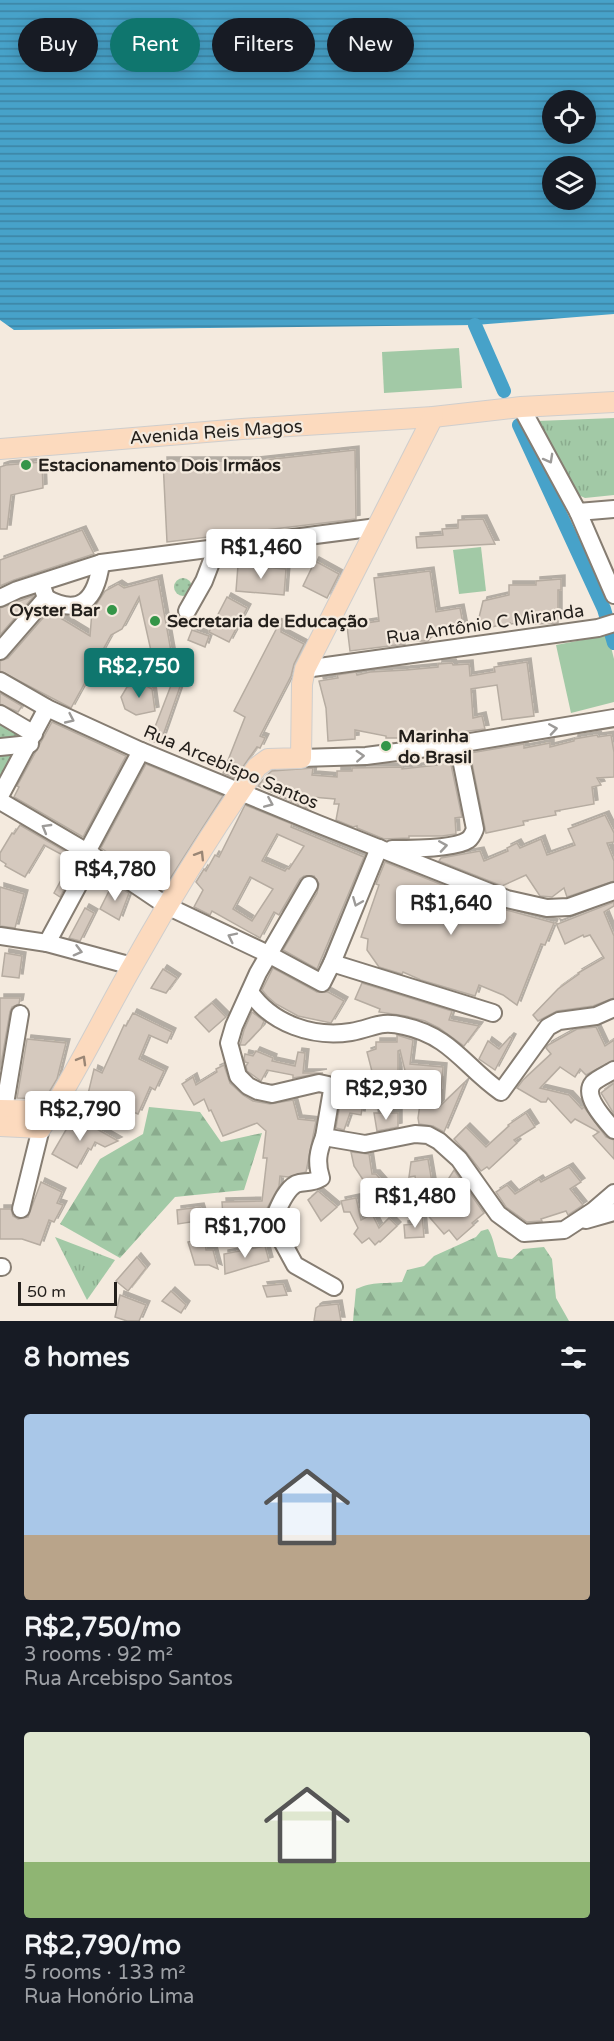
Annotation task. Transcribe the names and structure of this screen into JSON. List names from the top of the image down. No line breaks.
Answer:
{"streets":{"main road":["Avenida Reis Magos"],"street":["Rua Antônio C Miranda","Rua Arcebispo Santos"]},"places":["Estacionamento Dois Irmãos","Oyster Bar","Secretaria de Educação","Marinha do Brasil"],"scale_bar":"50 m","page":{"chip":["Buy","Rent","Filters","New"],"price":["R$1,460","R$2,750","R$4,780","R$1,640","R$2,930","R$2,790","R$1,480","R$1,700"],"scale":"50 m","heading":"8 homes","list":[{"name":"R$2,750/mo","note":"3 rooms · 92 m² · Rua Arcebispo Santos"},{"name":"R$2,790/mo","note":"5 rooms · 133 m² · Rua Honório Lima"}]}}
